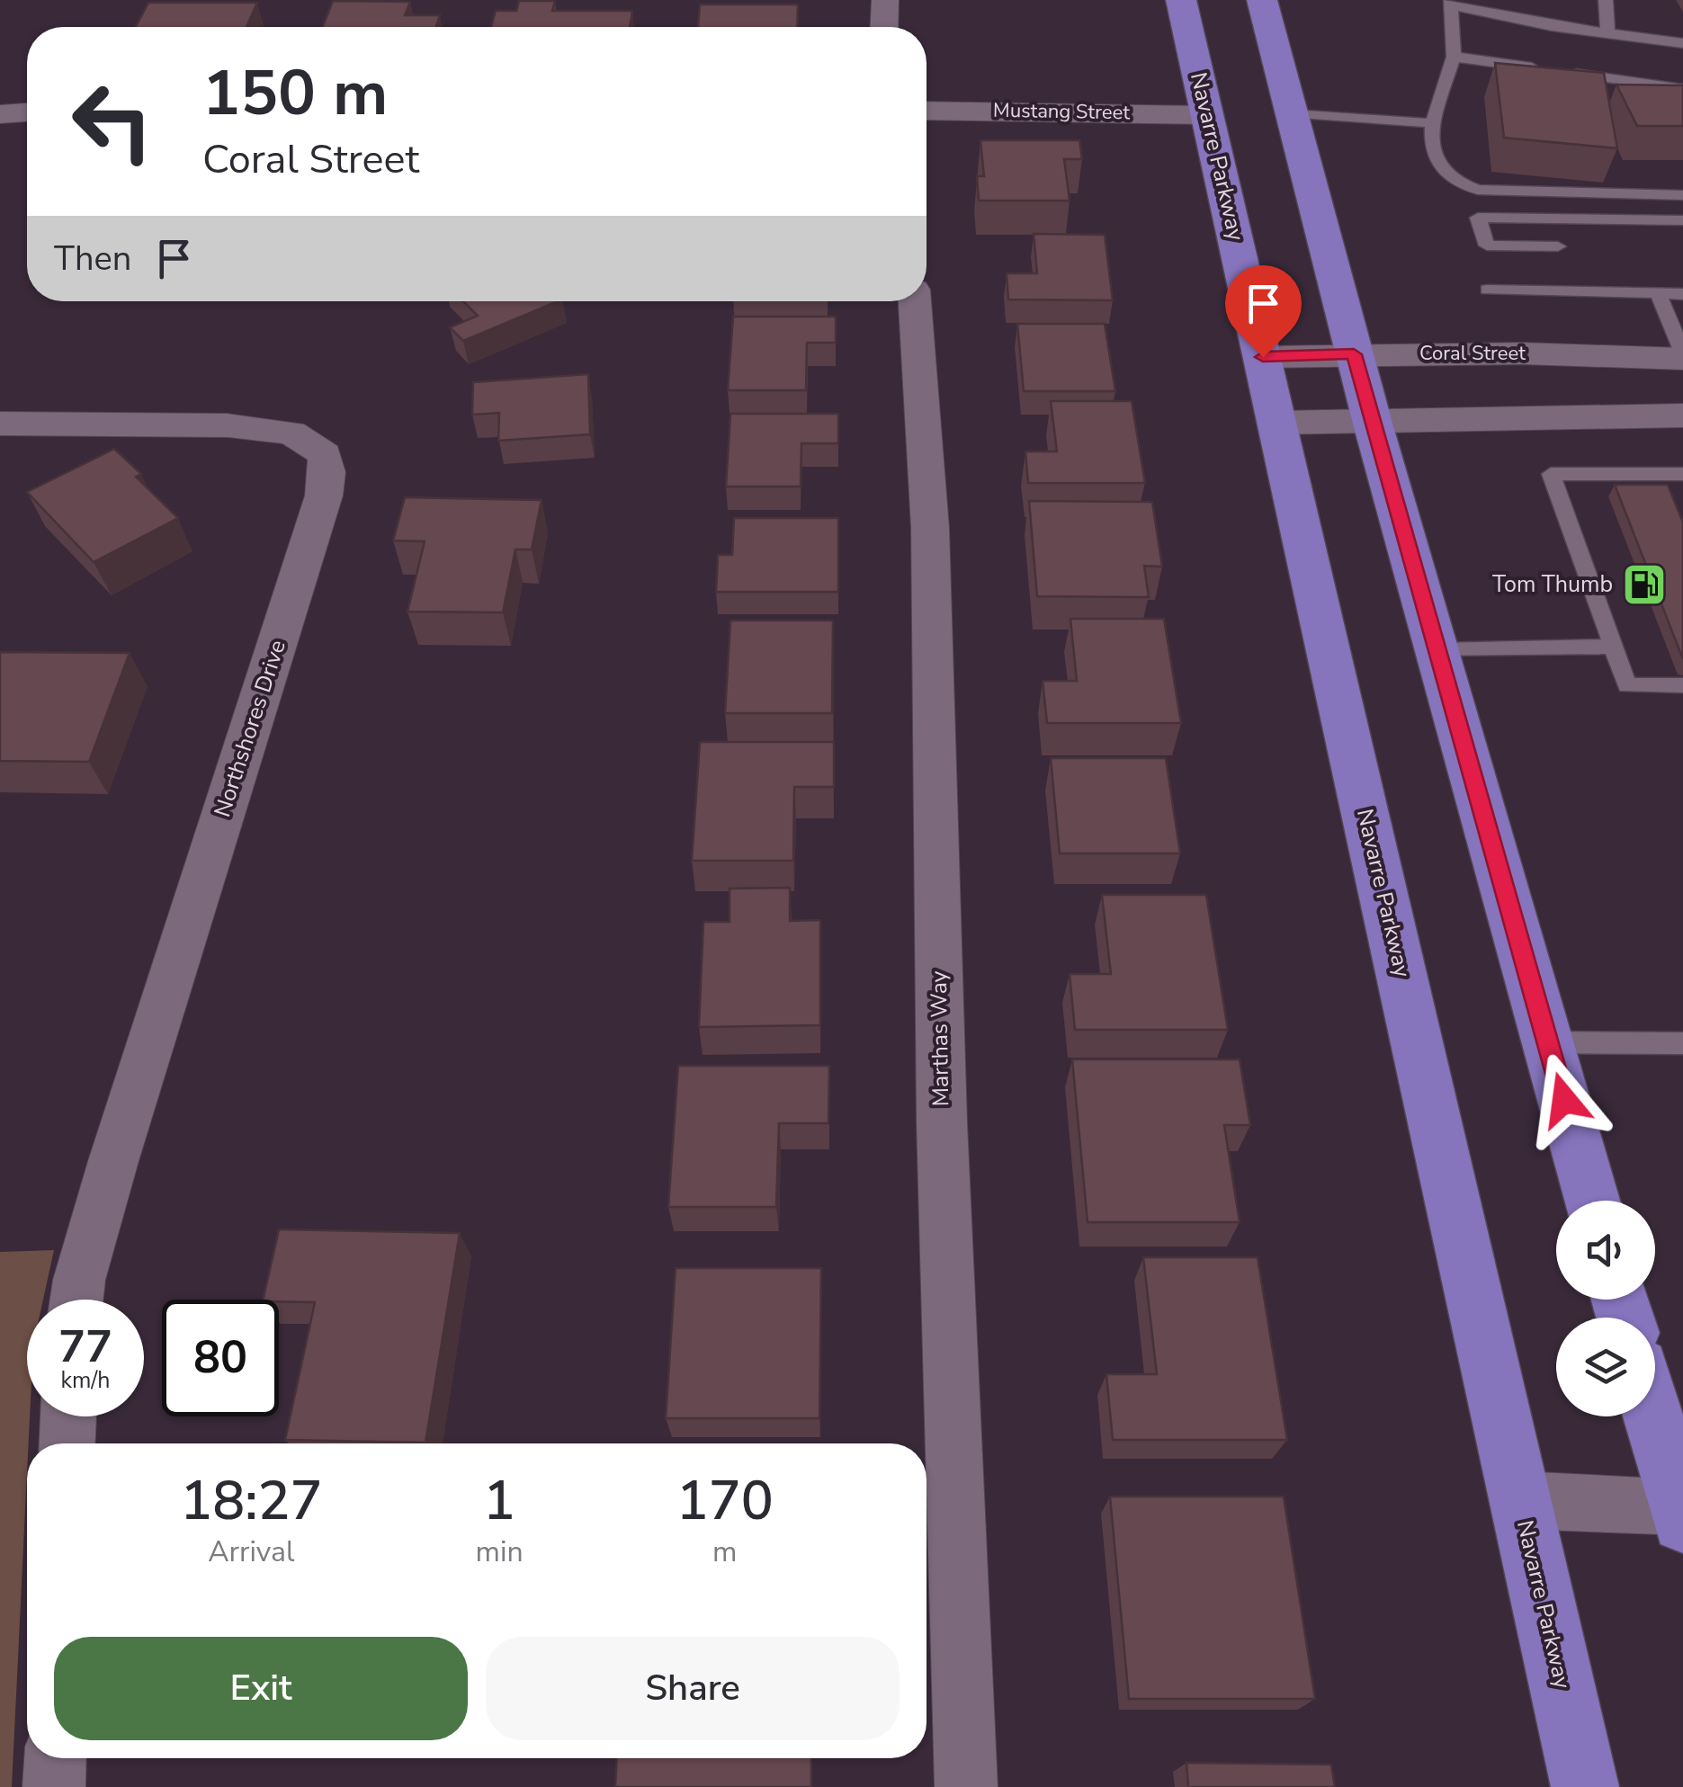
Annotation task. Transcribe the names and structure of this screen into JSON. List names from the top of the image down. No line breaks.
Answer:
{"streets":{"highway":["Navarre Parkway"],"street":["Mustang Street","Coral Street","Northshores Drive","Marthas Way"]},"crossings":[["Mustang Street","Navarre Parkway"],["Navarre Parkway","Coral Street"]],"places":{"fuel station":["Tom Thumb"]},"page":{"turn":["150 m","Coral Street"],"then":"Then","speed":"77 km/h","limit":"80","eta":["18:27","Arrival","1","min","170","m"],"buttons":["Exit","Share"]}}
